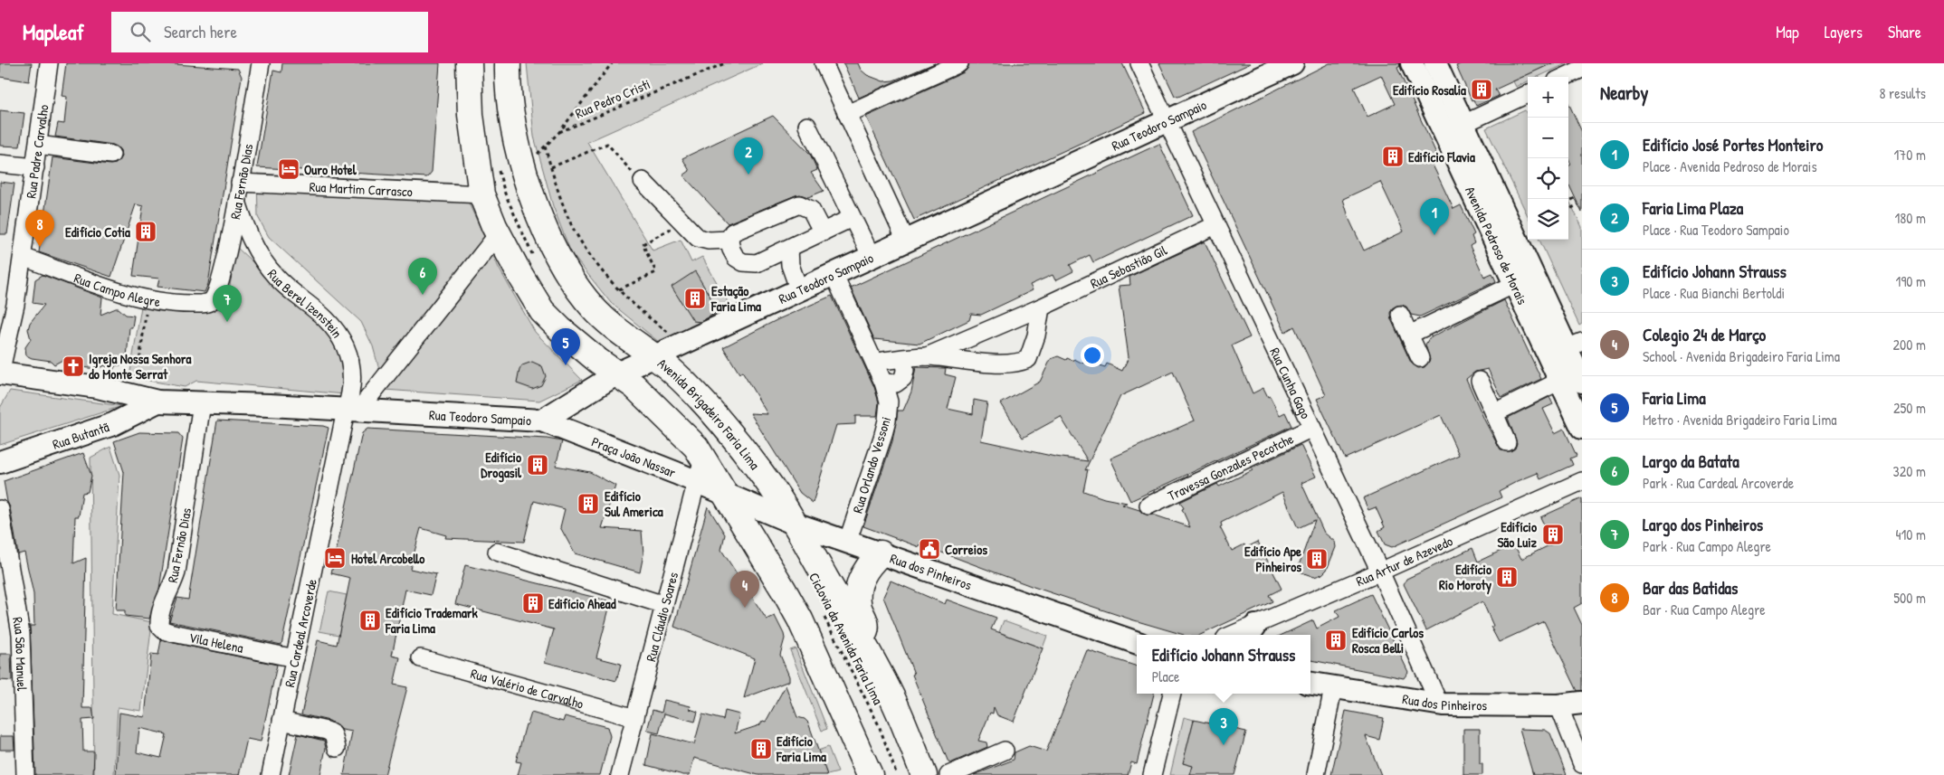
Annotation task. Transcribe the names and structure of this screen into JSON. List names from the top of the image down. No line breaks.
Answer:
{"streets":{"highway":["Avenida Brigadeiro Faria Lima"],"main road":["Rua Teodoro Sampaio","Avenida Pedroso de Morais","Rua Butantã","Praça João Nassar","Rua dos Pinheiros"],"street":["Rua Padre Carvalho","Rua Fernão Dias","Rua Martim Carrasco","Rua Sebastião Gil","Rua Campo Alegre","Rua Berel Izenstein","Rua Cunha Gago","Rua Orlando Vessoni","Travessa Gonzales Pecotche","Rua Artur de Azevedo","Rua Cláudio Soares","Rua Cardeal Arcoverde","Vila Helena","Rua São Manuel","Rua Valério de Carvalho"],"path":["Rua Pedro Cristi","Ciclovia da Avenida Faria Lima"]},"crossings":[["Rua Teodoro Sampaio","Rua Padre Carvalho"],["Rua Teodoro Sampaio","Rua Fernão Dias"],["Rua Teodoro Sampaio","Rua Berel Izenstein"],["Rua Teodoro Sampaio","Rua Cunha Gago"],["Rua Teodoro Sampaio","Avenida Brigadeiro Faria Lima"],["Rua Teodoro Sampaio","Rua Butantã"],["Rua Teodoro Sampaio","Praça João Nassar"],["Rua Teodoro Sampaio","Rua Orlando Vessoni"],["Rua Teodoro Sampaio","Rua Cardeal Arcoverde"],["Rua Padre Carvalho","Rua Campo Alegre"],["Rua Fernão Dias","Rua Martim Carrasco"],["Rua Fernão Dias","Rua Campo Alegre"],["Rua Fernão Dias","Rua Berel Izenstein"],["Rua Fernão Dias","Vila Helena"],["Rua Sebastião Gil","Rua Cunha Gago"],["Rua Sebastião Gil","Rua Orlando Vessoni"],["Rua Berel Izenstein","Rua Cardeal Arcoverde"],["Rua Cunha Gago","Travessa Gonzales Pecotche"],["Rua Cunha Gago","Rua Artur de Azevedo"],["Rua Cunha Gago","Rua dos Pinheiros"],["Avenida Brigadeiro Faria Lima","Rua dos Pinheiros"],["Praça João Nassar","Rua dos Pinheiros"],["Praça João Nassar","Rua Cláudio Soares"],["Rua Orlando Vessoni","Rua dos Pinheiros"],["Rua Cláudio Soares","Rua Valério de Carvalho"],["Rua Cardeal Arcoverde","Vila Helena"]],"places":{"building":["Edifício Rosalia","Edifício Flavia","Edifício Cotia","Estação Faria Lima","Edifício Drogasil","Edifício Sul America","Edifício São Luiz","Edifício Ape Pinheiros","Edifício Rio Moroty","Edifício Ahead","Edifício Trademark Faria Lima","Edifício Carlos Rosca Belli","Edifício Faria Lima"],"hotel":["Ouro Hotel","Hotel Arcobello"],"church":["Igreja Nossa Senhora do Monte Serrat"],"public building":["Correios"]},"page":{"header":"Mapleaf","search":"Search here","nav":["Map","Layers","Share"],"heading":["Nearby","8 results"],"map_buttons":["+","−"],"list":[{"mark":"1","name":"Edifício José Portes Monteiro","note":"Place · Avenida Pedroso de Morais","value":"170 m"},{"mark":"2","name":"Faria Lima Plaza","note":"Place · Rua Teodoro Sampaio","value":"180 m"},{"mark":"3","name":"Edifício Johann Strauss","note":"Place · Rua Bianchi Bertoldi","value":"190 m"},{"mark":"4","name":"Colegio 24 de Março","note":"School · Avenida Brigadeiro Faria Lima","value":"200 m"},{"mark":"5","name":"Faria Lima","note":"Metro · Avenida Brigadeiro Faria Lima","value":"250 m"},{"mark":"6","name":"Largo da Batata","note":"Park · Rua Cardeal Arcoverde","value":"320 m"},{"mark":"7","name":"Largo dos Pinheiros","note":"Park · Rua Campo Alegre","value":"410 m"},{"mark":"8","name":"Bar das Batidas","note":"Bar · Rua Campo Alegre","value":"500 m"}],"pins":["2","1","8","6","7","5","4","3"],"popup":["Edifício Johann Strauss","Place"]}}
